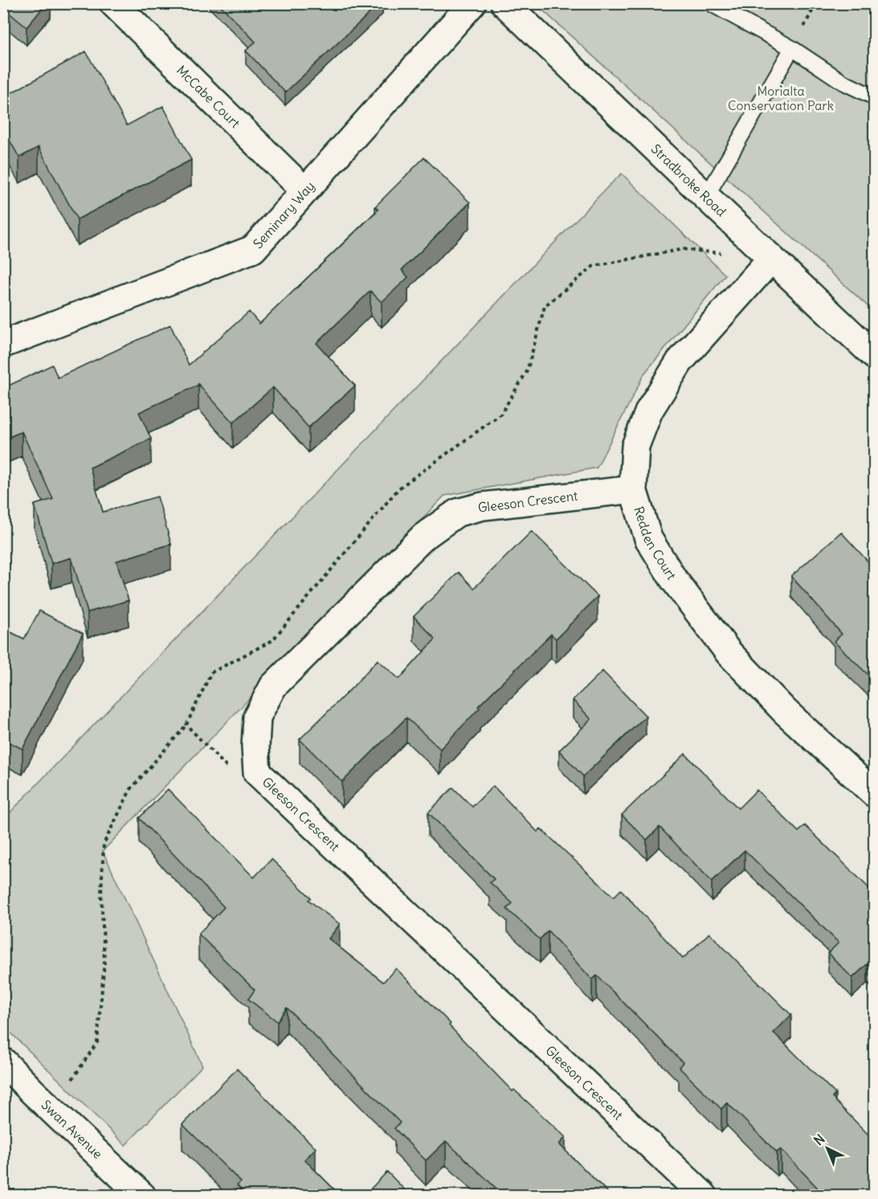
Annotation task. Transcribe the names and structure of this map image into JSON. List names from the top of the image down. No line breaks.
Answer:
{"streets":{"street":["McCabe Court","Stradbroke Road","Seminary Way","Gleeson Crescent","Redden Court","Swan Avenue"]},"crossings":[["McCabe Court","Seminary Way"],["Stradbroke Road","Redden Court"],["Gleeson Crescent","Redden Court"]],"parks":["Morialta Conservation Park"],"north":"top left"}
